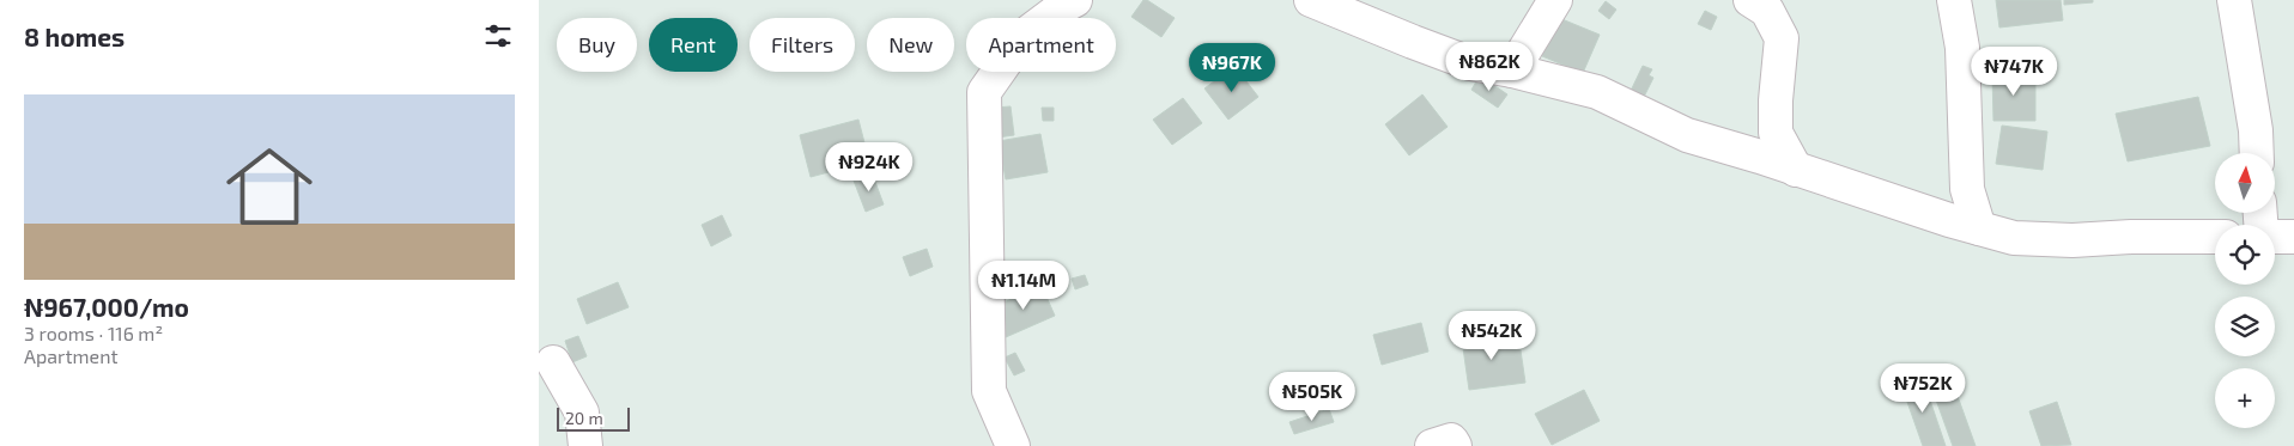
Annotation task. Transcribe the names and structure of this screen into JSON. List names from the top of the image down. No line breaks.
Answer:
{"scale_bar":"20 m","north":"top","page":{"heading":"8 homes","chip":["Buy","Rent","Filters","New","Apartment"],"price":["₦862K","₦967K","₦747K","₦924K","₦1.14M","₦542K","₦752K","₦505K"],"list":[{"name":"₦967,000/mo","note":"3 rooms · 116 m² · Apartment"}],"map_buttons":"+","scale":"20 m"}}
